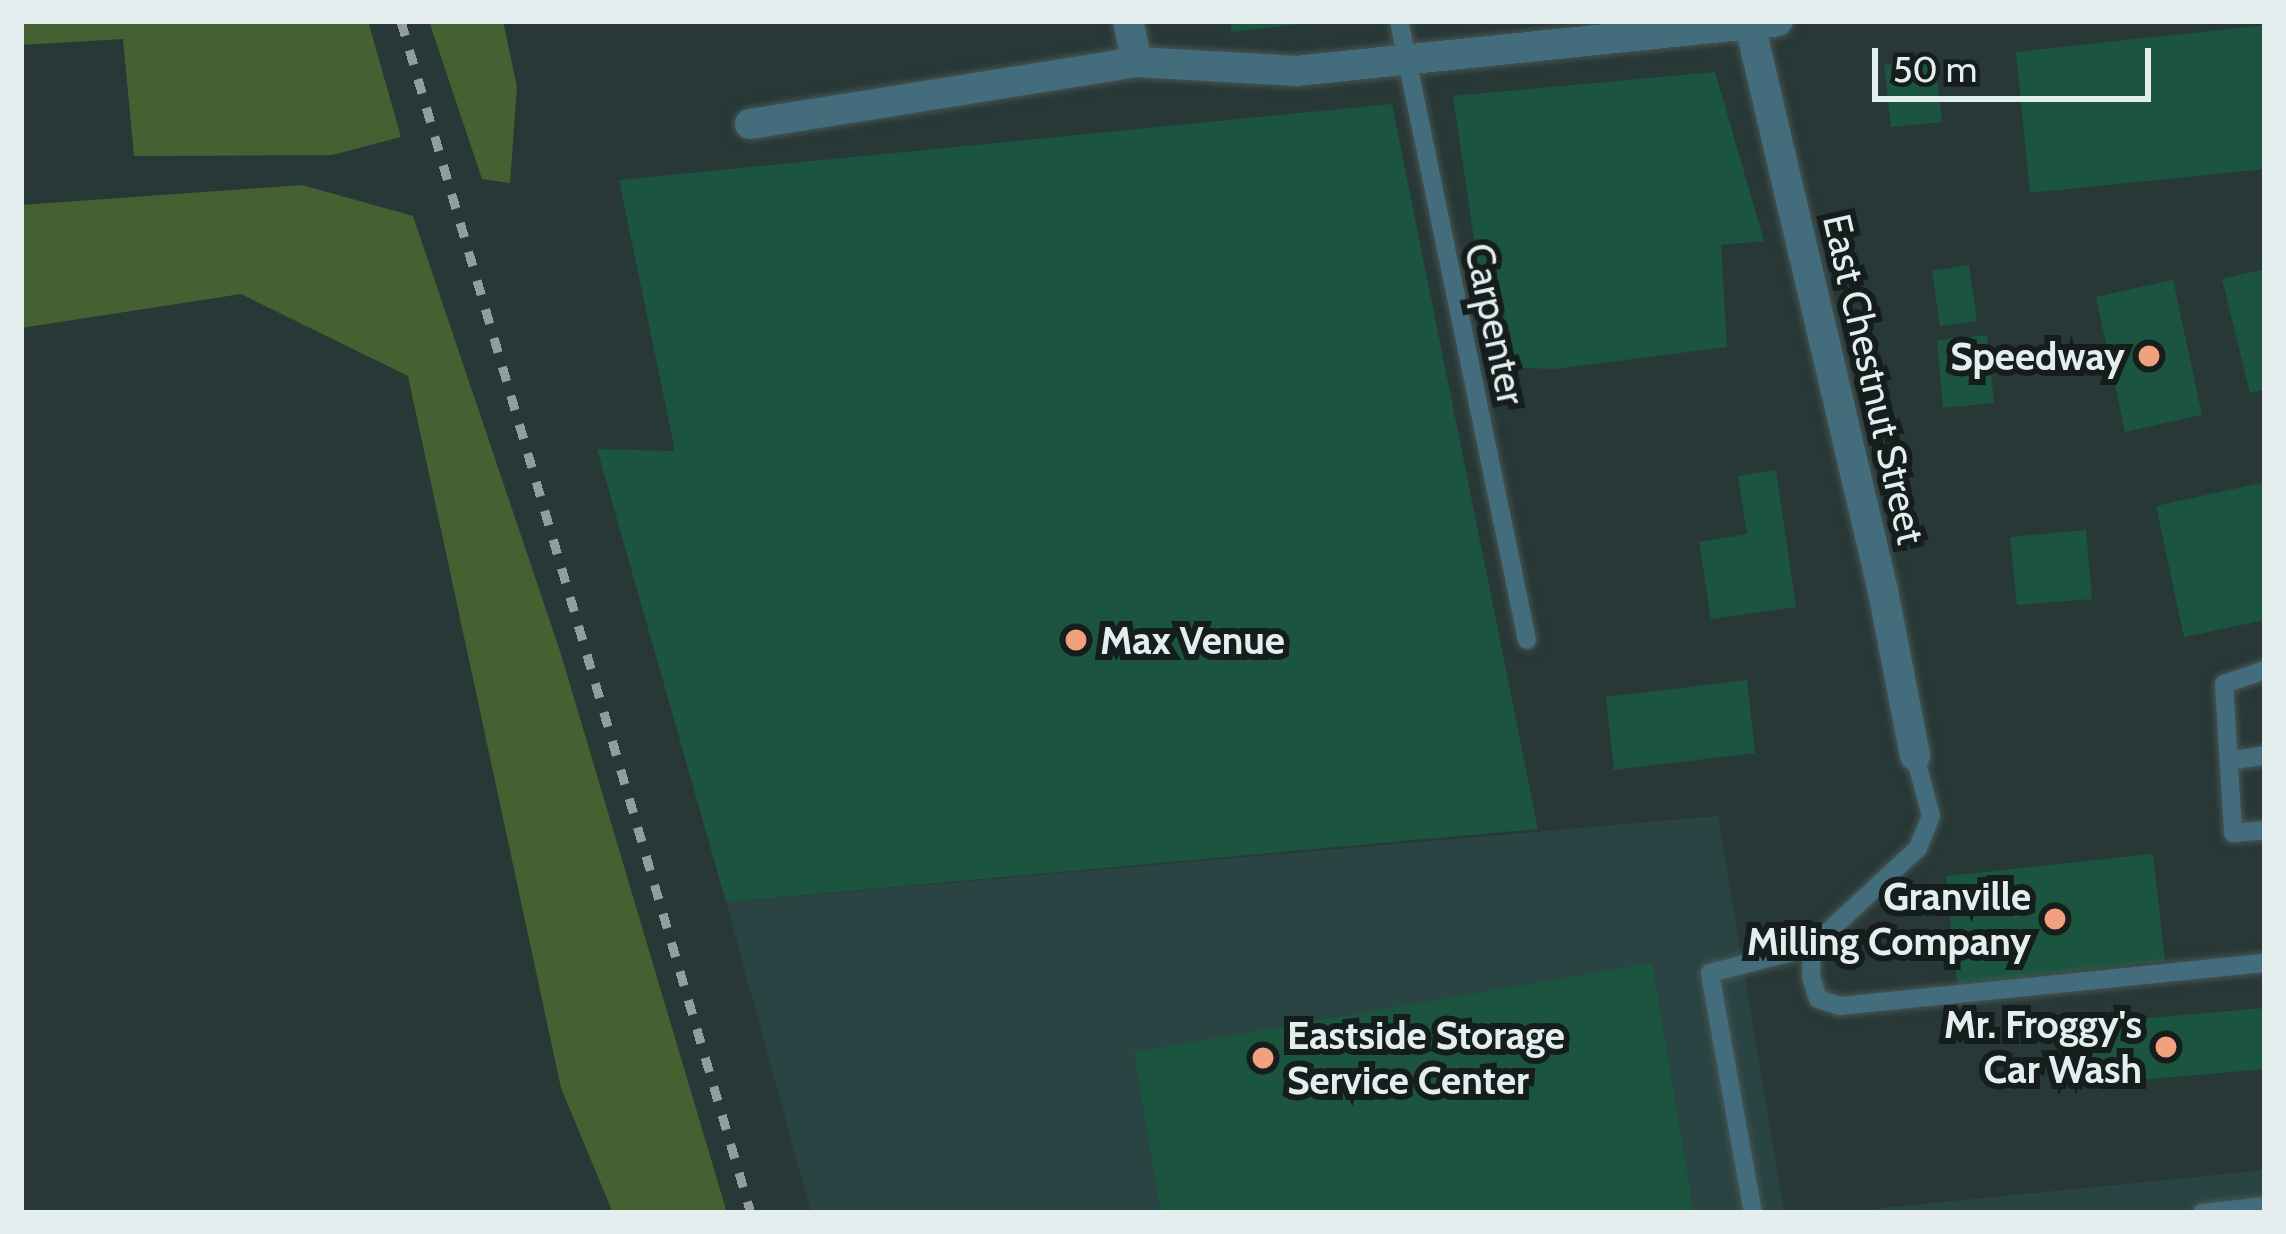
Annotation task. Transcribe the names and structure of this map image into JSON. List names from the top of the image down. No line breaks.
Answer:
{"streets":{"street":["East Chestnut Street"],"lane":["Carpenter"]},"places":["Speedway","Max Venue","Granville Milling Company","Mr. Froggy's Car Wash","Eastside Storage Service Center"],"scale_bar":"50 m"}
